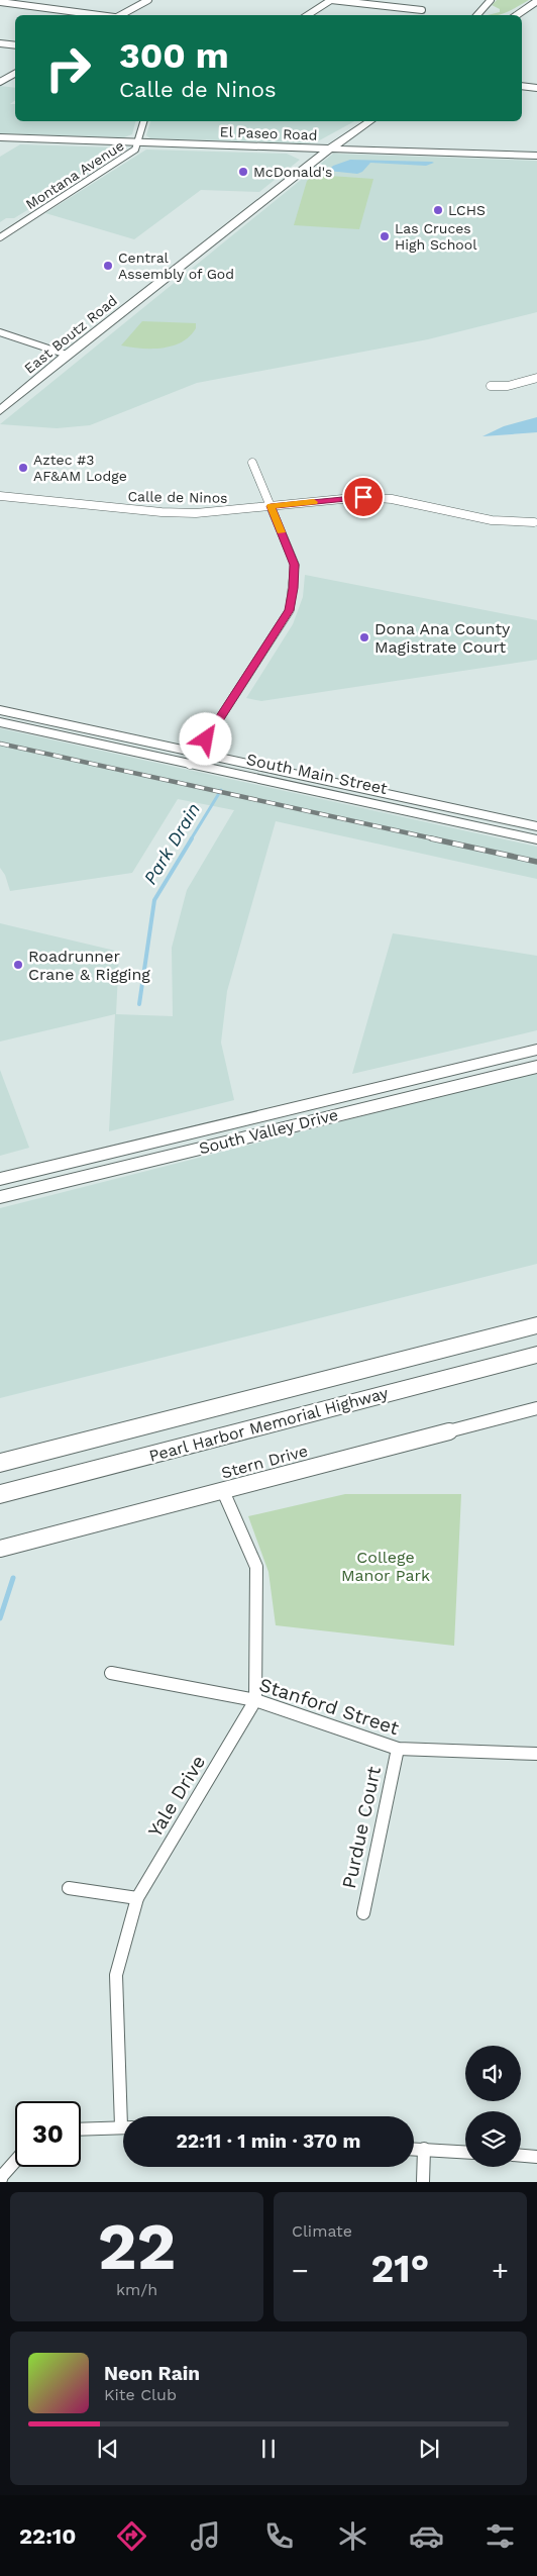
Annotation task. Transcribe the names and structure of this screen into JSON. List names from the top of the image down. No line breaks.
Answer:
{"streets":{"highway":["Pearl Harbor Memorial Highway"],"main road":["El Paseo Road","East Boutz Road","South Main Street","South Valley Drive"],"street":["Montana Avenue","Calle de Ninos","Stern Drive","Stanford Street","Yale Drive","Purdue Court"]},"crossings":[["El Paseo Road","Montana Avenue"],["El Paseo Road","East Boutz Road"],["Stanford Street","Yale Drive"],["Stanford Street","Purdue Court"]],"water":["Park Drain"],"parks":["College Manor Park"],"places":["McDonald's","LCHS","Las Cruces High School","Central Assembly of God","Aztec #3 AF&AM Lodge","Dona Ana County Magistrate Court","Roadrunner Crane & Rigging"],"page":{"turn":["300 m","Calle de Ninos"],"limit":"30","trip":"22:11 · 1 min · 370 m","tile":[["22","km/h"],"Climate"],"heat":["−","21°","+"],"song":["Neon Rain","Kite Club"],"tabs":"22:10"}}
